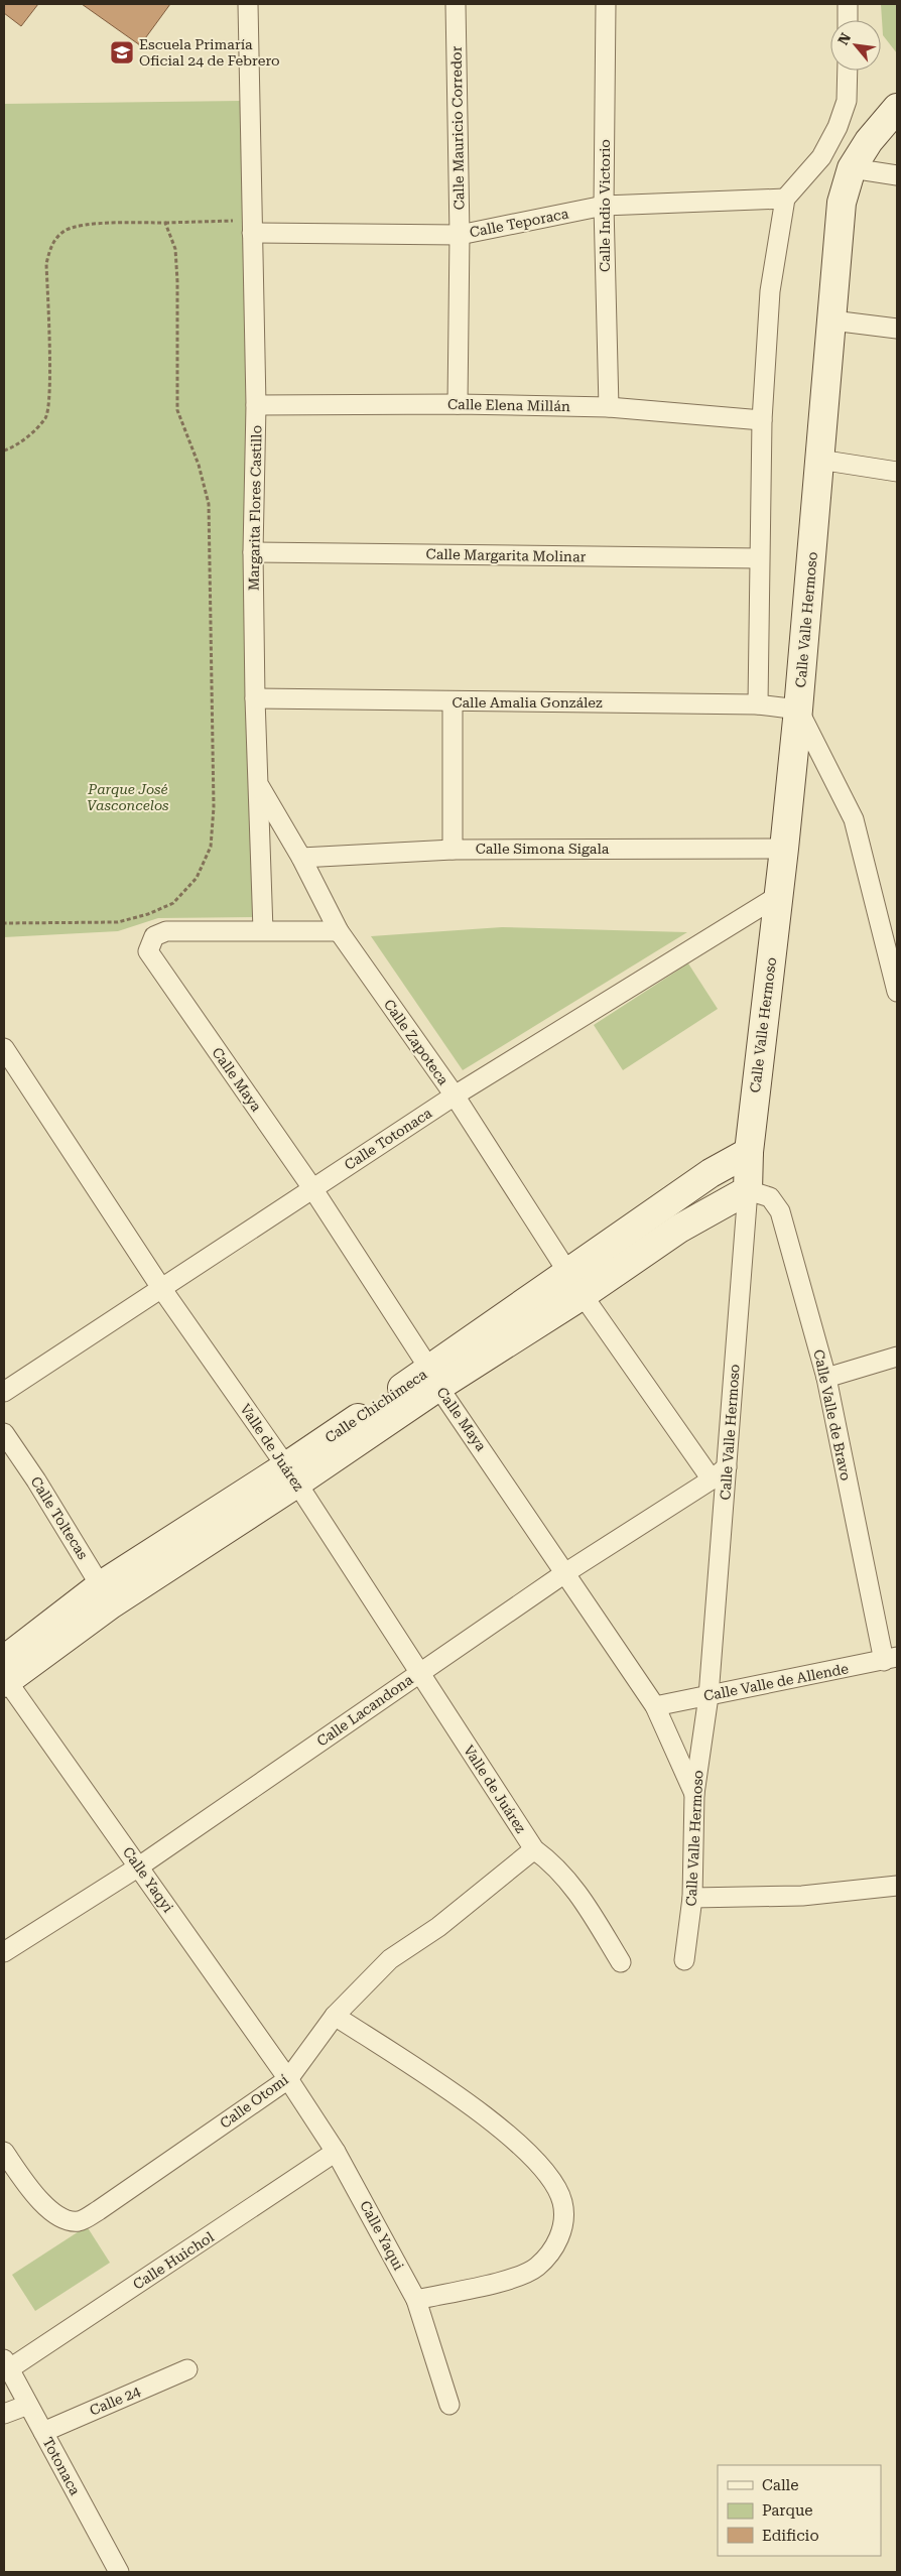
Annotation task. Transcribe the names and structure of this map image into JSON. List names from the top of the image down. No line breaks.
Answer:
{"streets":{"main road":["Calle Valle Hermoso","Calle Chichimeca"],"street":["Calle Mauricio Corredor","Calle Indio Victorio","Calle Teporaca","Calle Elena Millán","Margarita Flores Castillo","Calle Margarita Molinar","Calle Amalia González","Calle Simona Sigala","Calle Zapoteca","Calle Maya","Calle Totonaca","Calle Valle de Bravo","Valle de Juárez","Calle Toltecas","Calle Valle de Allende","Calle Lacandona","Calle Yaqyi","Calle Otomí","Calle Yaqui","Calle Huichol","Calle 24","Totonaca"]},"crossings":[["Calle Mauricio Corredor","Calle Teporaca"],["Calle Mauricio Corredor","Calle Elena Millán"],["Calle Indio Victorio","Calle Teporaca"],["Calle Indio Victorio","Calle Elena Millán"],["Calle Teporaca","Margarita Flores Castillo"],["Calle Elena Millán","Margarita Flores Castillo"],["Margarita Flores Castillo","Calle Margarita Molinar"],["Margarita Flores Castillo","Calle Amalia González"],["Margarita Flores Castillo","Calle Zapoteca"],["Margarita Flores Castillo","Calle Maya"],["Calle Valle Hermoso","Calle Amalia González"],["Calle Valle Hermoso","Calle Simona Sigala"],["Calle Valle Hermoso","Calle Maya"],["Calle Valle Hermoso","Calle Totonaca"],["Calle Valle Hermoso","Calle Chichimeca"],["Calle Valle Hermoso","Calle Valle de Bravo"],["Calle Valle Hermoso","Calle Valle de Allende"],["Calle Valle Hermoso","Calle Lacandona"],["Calle Simona Sigala","Calle Zapoteca"],["Calle Zapoteca","Calle Totonaca"],["Calle Zapoteca","Calle Chichimeca"],["Calle Zapoteca","Calle Lacandona"],["Calle Maya","Calle Totonaca"],["Calle Maya","Calle Chichimeca"],["Calle Maya","Calle Valle de Allende"],["Calle Maya","Calle Lacandona"],["Calle Totonaca","Valle de Juárez"],["Calle Chichimeca","Calle Valle de Bravo"],["Calle Chichimeca","Valle de Juárez"],["Calle Chichimeca","Calle Toltecas"],["Calle Chichimeca","Calle Yaqyi"],["Calle Valle de Bravo","Calle Valle de Allende"],["Valle de Juárez","Calle Lacandona"],["Valle de Juárez","Calle Otomí"],["Calle Lacandona","Calle Yaqyi"],["Calle Yaqyi","Calle Otomí"],["Calle Yaqyi","Calle Yaqui"],["Calle Otomí","Calle Yaqui"],["Calle Yaqui","Calle Huichol"],["Calle Huichol","Totonaca"],["Calle 24","Totonaca"]],"parks":["Parque José Vasconcelos"],"places":{"school or university":["Escuela Primaría Oficial 24 de Febrero"]},"legend":["Calle","Parque","Edificio"],"north":"top left"}
